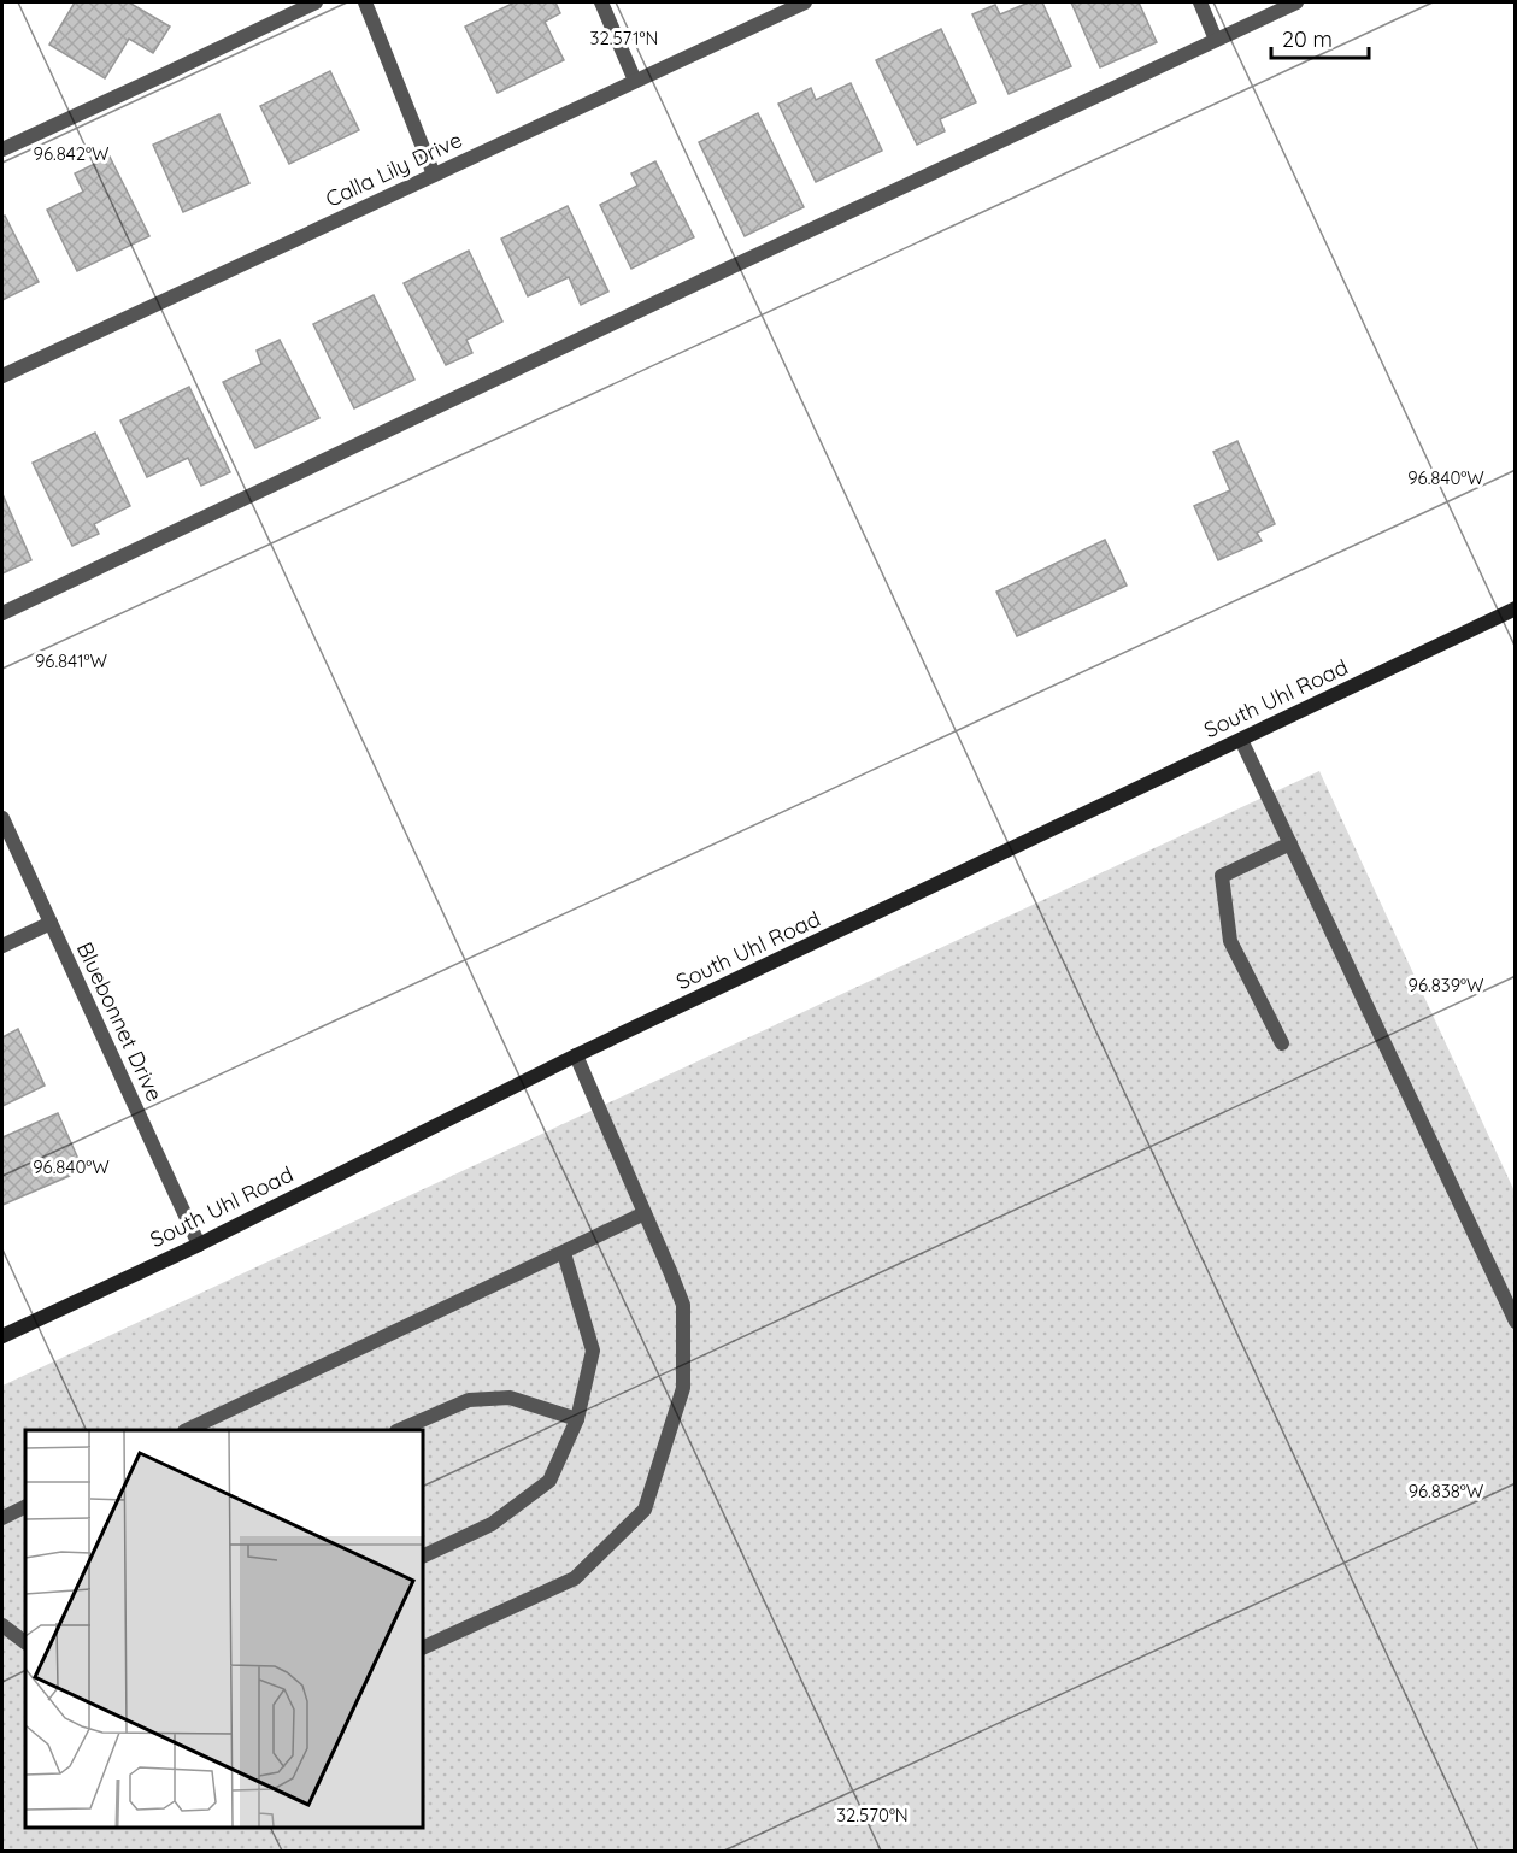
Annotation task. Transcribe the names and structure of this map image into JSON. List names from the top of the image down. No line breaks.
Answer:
{"streets":{"main road":["South Uhl Road"],"street":["Calla Lily Drive","Bluebonnet Drive"]},"crossings":[["South Uhl Road","Bluebonnet Drive"]],"scale_bar":"20 m","coordinates":["32.571°N","96.842°W","96.840°W","96.841°W","96.839°W","96.838°W","32.570°N"]}
